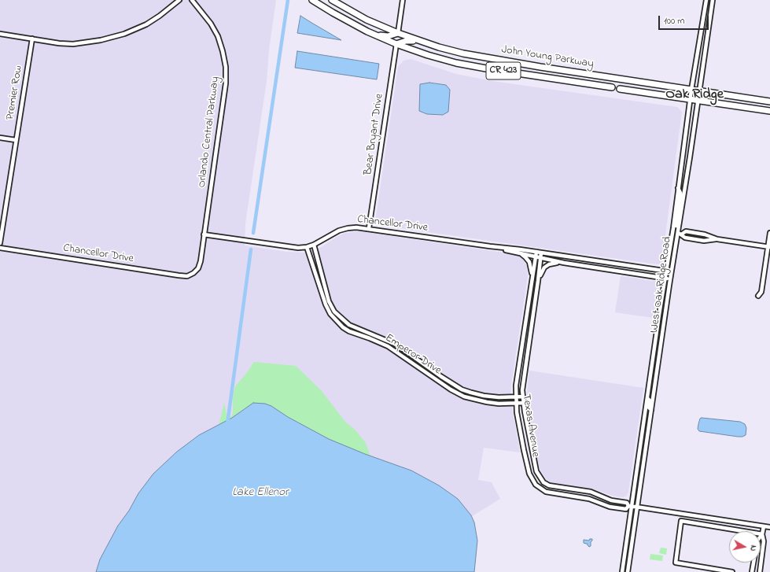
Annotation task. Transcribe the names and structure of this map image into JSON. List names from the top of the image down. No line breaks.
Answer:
{"streets":{"highway":["John Young Parkway","CR 423"],"street":["Premier Row","Orlando Central Parkway","Bear Bryant Drive","Chancellor Drive","West Oak Ridge Road","Emperor Drive","Texas Avenue"]},"crossings":[["John Young Parkway","Bear Bryant Drive"],["John Young Parkway","West Oak Ridge Road"],["Orlando Central Parkway","Chancellor Drive"],["Bear Bryant Drive","Chancellor Drive"],["Chancellor Drive","West Oak Ridge Road"],["Chancellor Drive","Emperor Drive"],["Chancellor Drive","Texas Avenue"],["West Oak Ridge Road","Texas Avenue"],["Emperor Drive","Texas Avenue"]],"districts":["Oak Ridge"],"water":["Lake Ellenor"],"scale_bar":"100 m","north":"right"}
